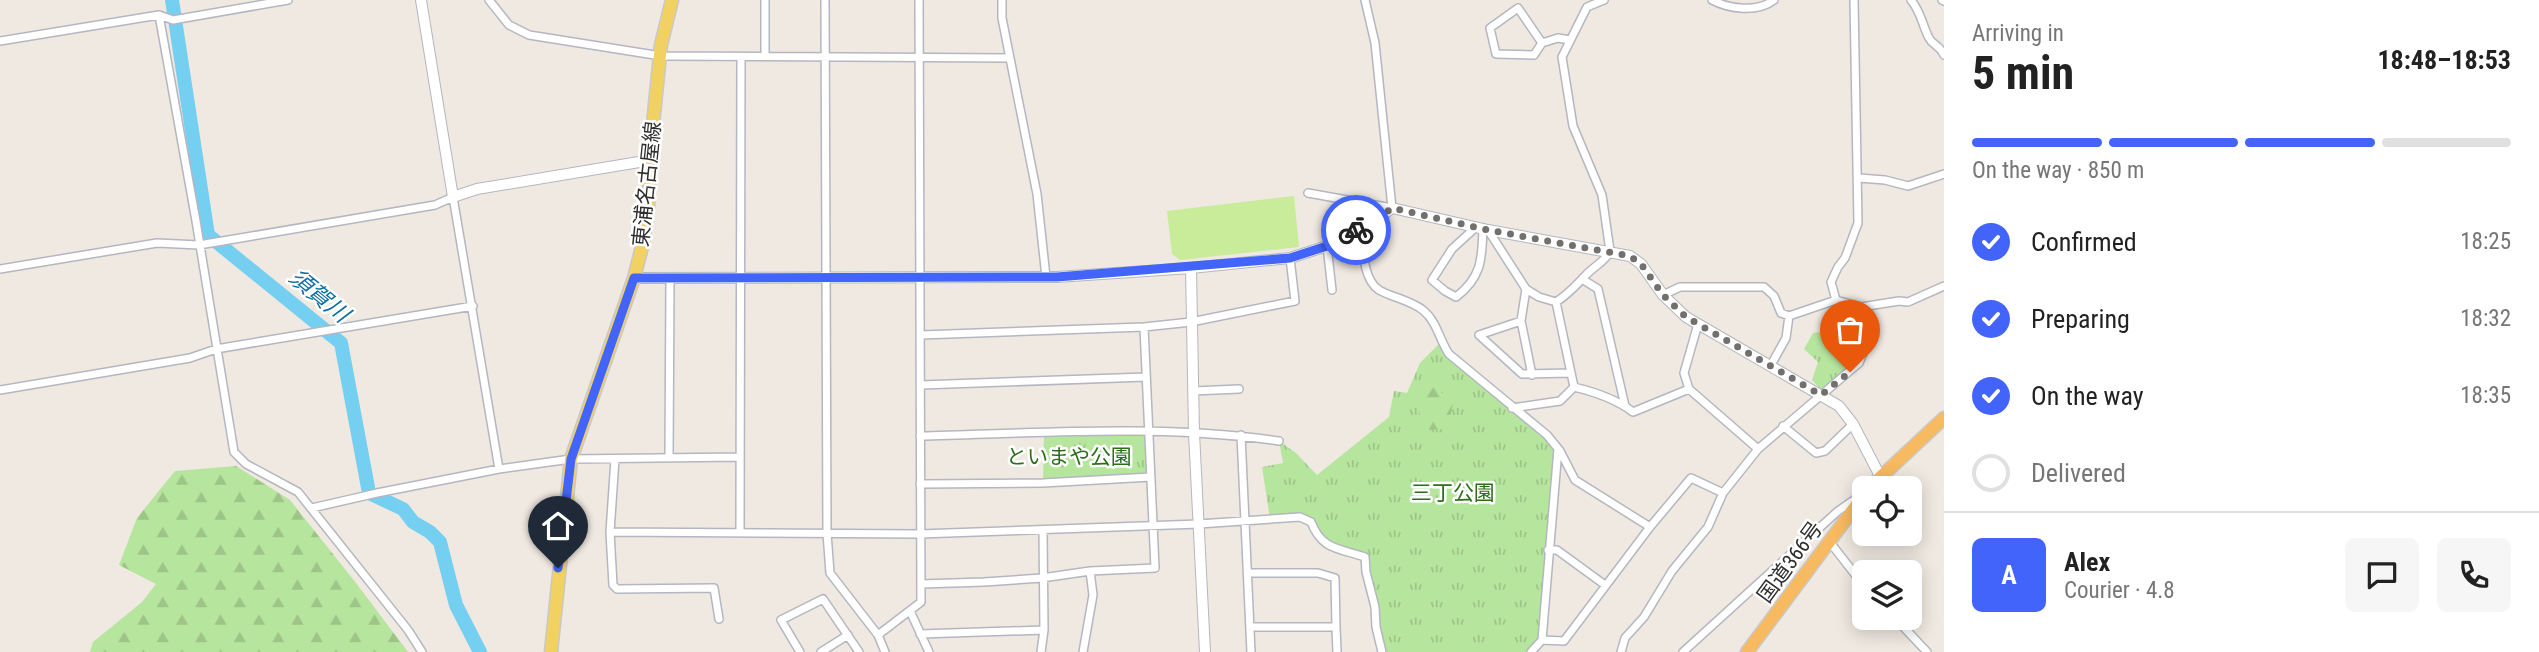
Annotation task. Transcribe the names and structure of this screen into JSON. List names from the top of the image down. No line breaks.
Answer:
{"streets":{"highway":["国道366号"],"main road":["東浦名古屋線"]},"water":["須賀川"],"parks":["といまや公園","三丁公園"],"page":{"heading":["5 min","Arriving in","18:48–18:53"],"panel":["Alex","Courier · 4.8"],"bar":"On the way · 850 m","list":[["Confirmed","18:25"],["Preparing","18:32"],["On the way","18:35"],"Delivered"],"round":"A"}}
